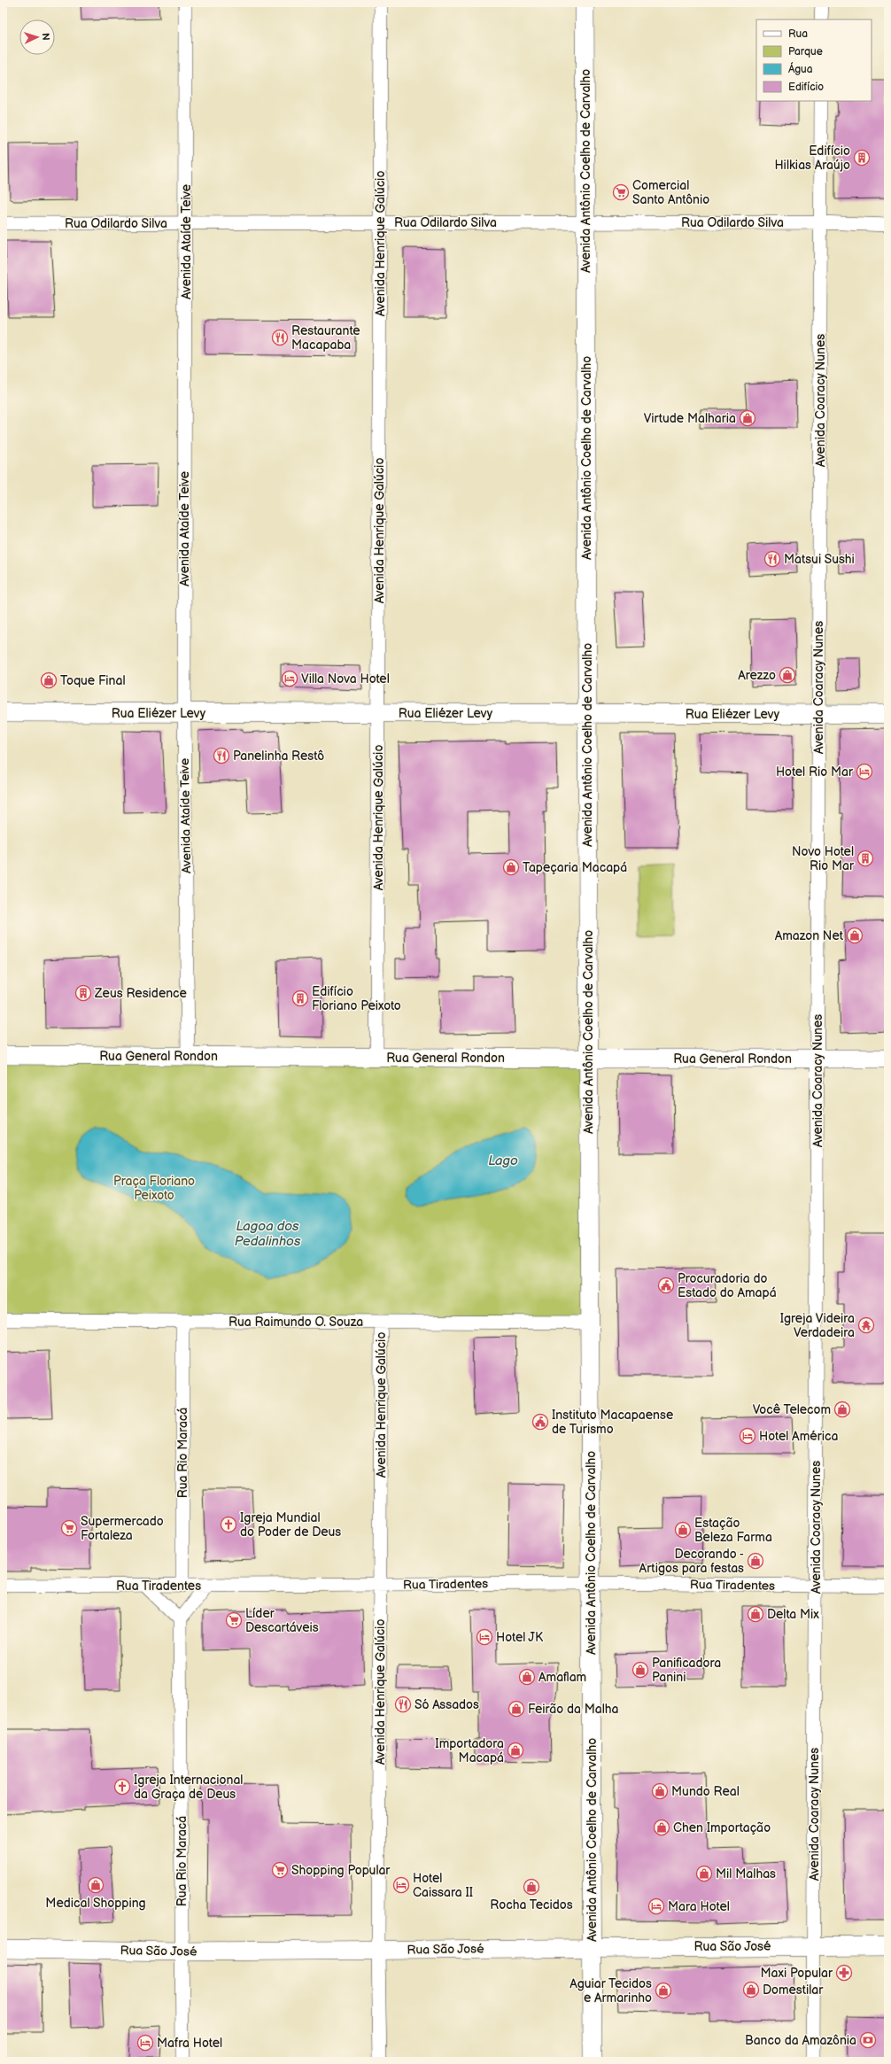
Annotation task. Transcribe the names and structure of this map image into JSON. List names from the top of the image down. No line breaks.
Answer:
{"streets":{"street":["Avenida Antônio Coelho de Carvalho","Rua Odilardo Silva","Avenida Ataíde Teive","Avenida Henrique Galúcio","Avenida Coaracy Nunes","Rua Eliézer Levy","Rua General Rondon","Rua Raimundo O. Souza","Rua Rio Maracá","Rua Tiradentes","Rua São José"]},"crossings":[["Avenida Antônio Coelho de Carvalho","Rua Odilardo Silva"],["Avenida Antônio Coelho de Carvalho","Rua Eliézer Levy"],["Avenida Antônio Coelho de Carvalho","Rua General Rondon"],["Avenida Antônio Coelho de Carvalho","Rua Raimundo O. Souza"],["Avenida Antônio Coelho de Carvalho","Rua Tiradentes"],["Avenida Antônio Coelho de Carvalho","Rua São José"],["Rua Odilardo Silva","Avenida Ataíde Teive"],["Rua Odilardo Silva","Avenida Henrique Galúcio"],["Rua Odilardo Silva","Avenida Coaracy Nunes"],["Avenida Ataíde Teive","Rua Eliézer Levy"],["Avenida Ataíde Teive","Rua General Rondon"],["Avenida Henrique Galúcio","Rua Eliézer Levy"],["Avenida Henrique Galúcio","Rua General Rondon"],["Avenida Henrique Galúcio","Rua Raimundo O. Souza"],["Avenida Henrique Galúcio","Rua Tiradentes"],["Avenida Henrique Galúcio","Rua São José"],["Avenida Coaracy Nunes","Rua Eliézer Levy"],["Avenida Coaracy Nunes","Rua General Rondon"],["Avenida Coaracy Nunes","Rua Tiradentes"],["Avenida Coaracy Nunes","Rua São José"],["Rua Raimundo O. Souza","Rua Rio Maracá"],["Rua Rio Maracá","Rua Tiradentes"],["Rua Rio Maracá","Rua São José"]],"water":["Lago","Lagoa dos Pedalinhos"],"parks":["Praça Floriano Peixoto"],"places":{"building":["Edifício Hilkias Araújo","Novo Hotel Rio Mar","Zeus Residence","Edifício Floriano Peixoto"],"supermarket":["Comercial Santo Antônio","Supermercado Fortaleza","Líder Descartáveis","Shopping Popular"],"restaurant":["Restaurante Macapaba","Matsui Sushi","Panelinha Restô","Só Assados"],"shop":["Virtude Malharia","Arezzo","Toque Final","Tapeçaria Macapá","Amazon Net","Você Telecom","Estação Beleza Farma","Decorando - Artigos para festas","Delta Mix","Panificadora Panini","Amaflam","Feirão da Malha","Importadora Macapá","Mundo Real","Chen Importação","Mil Malhas","Medical Shopping","Rocha Tecidos","Domestilar","Aguiar Tecidos e Armarinho"],"hotel":["Villa Nova Hotel","Hotel Rio Mar","Hotel América","Hotel JK","Hotel Caissara II","Mara Hotel","Mafra Hotel"],"public building":["Procuradoria do Estado do Amapá","Instituto Macapaense de Turismo"],"temple":["Igreja Videira Verdadeira"],"church":["Igreja Mundial do Poder de Deus","Igreja Internacional da Graça de Deus"],"pharmacy":["Maxi Popular"],"bank":["Banco da Amazônia"]},"legend":["Rua","Parque","Água","Edifício"],"north":"right"}
